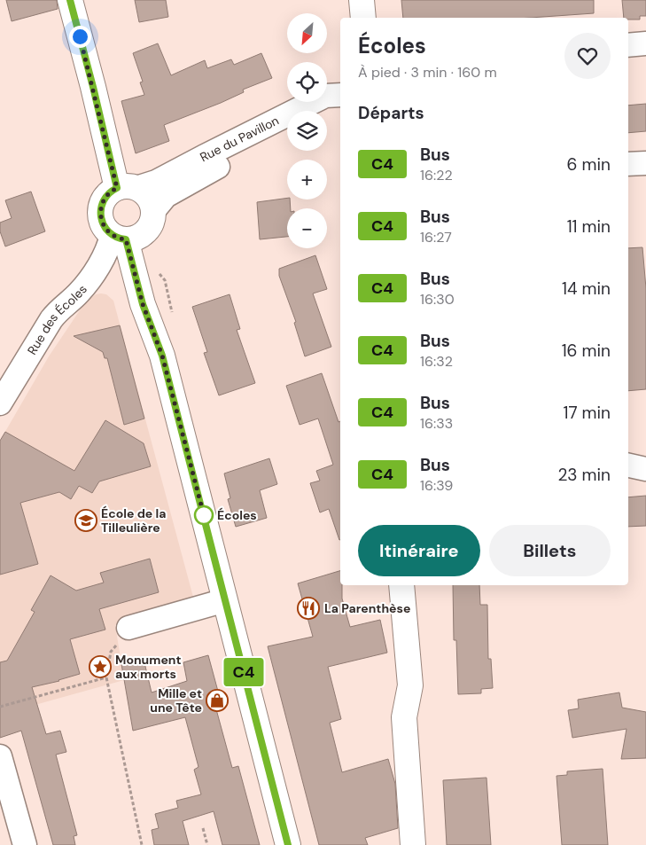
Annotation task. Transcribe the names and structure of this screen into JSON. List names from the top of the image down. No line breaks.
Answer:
{"streets":{"street":["Rue du Pavillon","Rue des Écoles"]},"crossings":[["Rue du Pavillon","Rue des Écoles"]],"places":{"other":["Écoles"],"school or university":["École de la Tilleulière"],"restaurant":["La Parenthèse"],"place":["Monument aux morts"],"shop":["Mille et une Tête"]},"lines":["bus line C4"],"north":"bottom left","page":{"on_map":"C4","map_buttons":["+","−"],"heading":[["Écoles","À pied · 3 min · 160 m"],"Départs"],"list":[{"mark":"C4","name":"Bus","note":"16:22","value":"6 min"},{"mark":"C4","name":"Bus","note":"16:27","value":"11 min"},{"mark":"C4","name":"Bus","note":"16:30","value":"14 min"},{"mark":"C4","name":"Bus","note":"16:32","value":"16 min"},{"mark":"C4","name":"Bus","note":"16:33","value":"17 min"},{"mark":"C4","name":"Bus","note":"16:39","value":"23 min"}],"buttons":["Itinéraire","Billets"]}}
